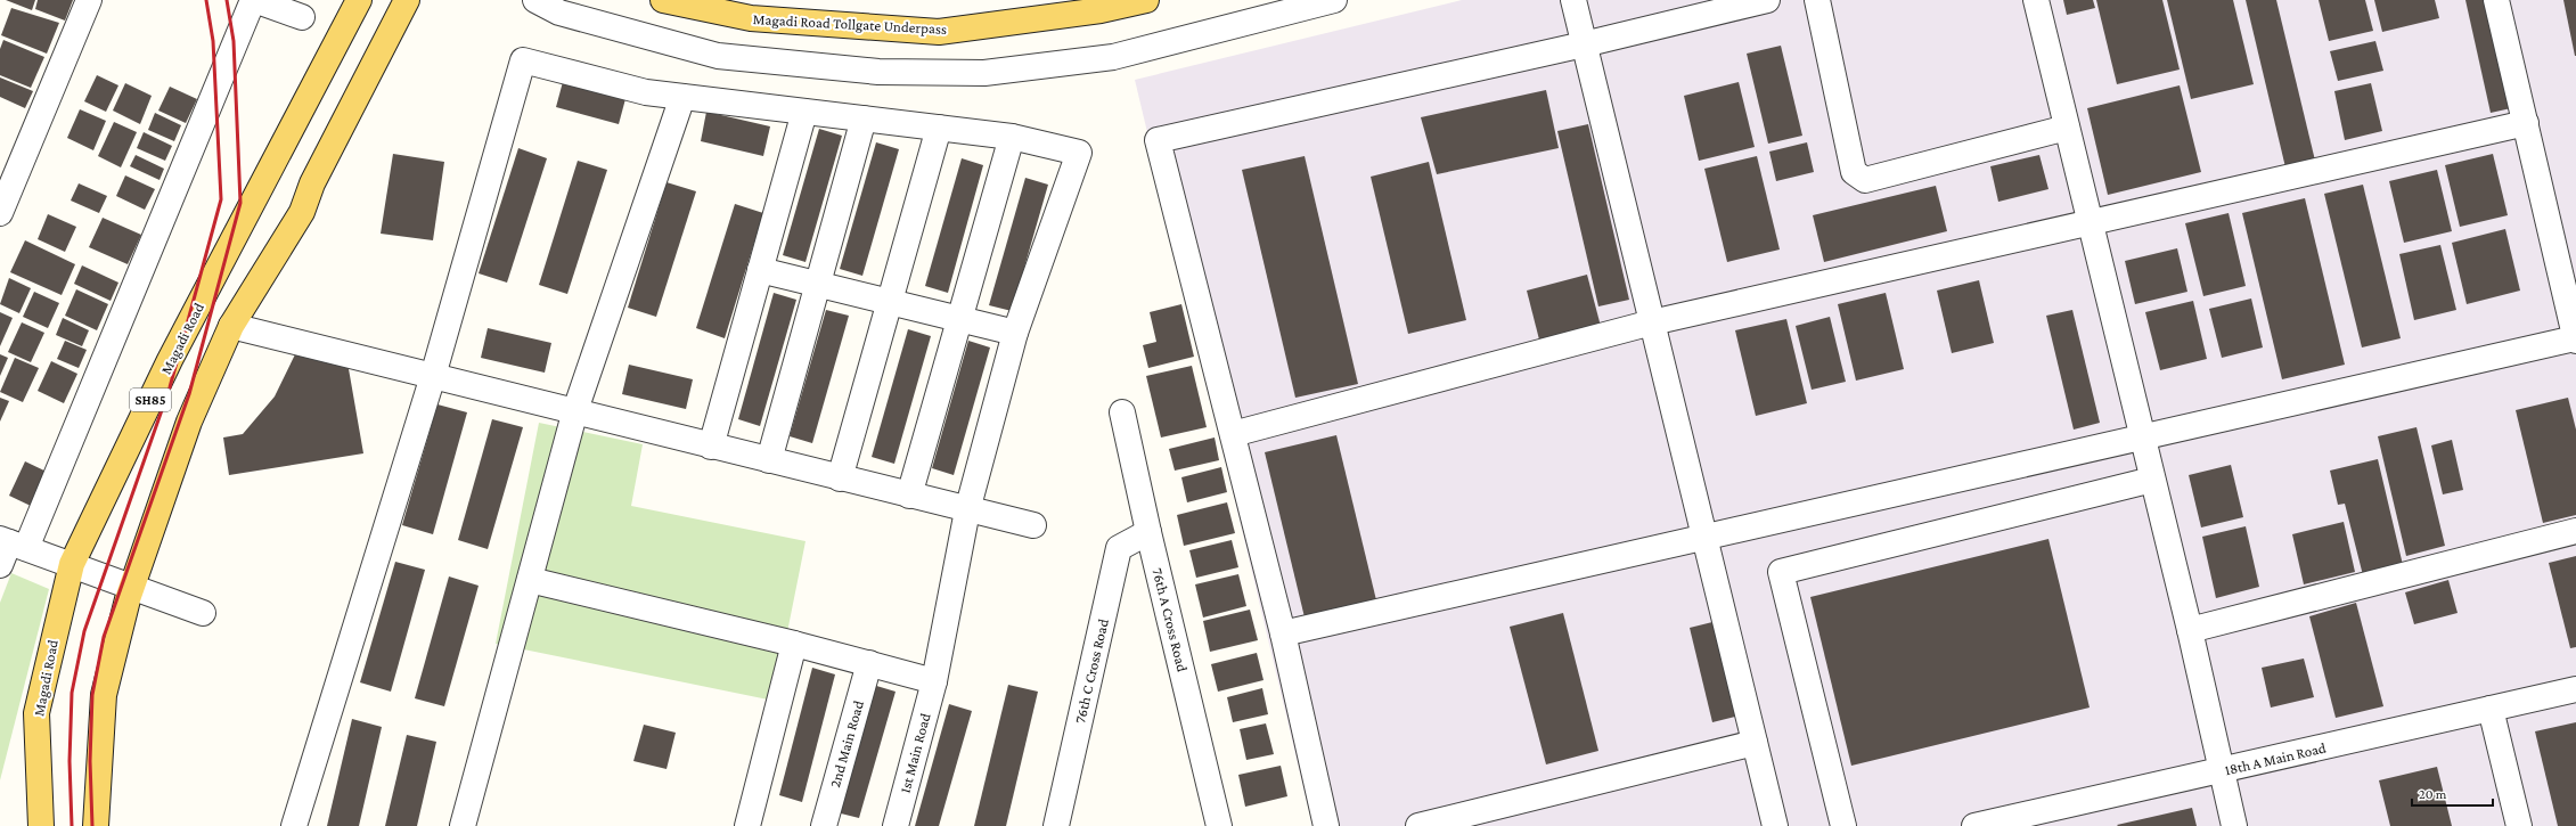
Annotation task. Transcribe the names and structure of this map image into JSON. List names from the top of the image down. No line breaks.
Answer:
{"streets":{"main road":["Magadi Road Tollgate Underpass","Magadi Road","SH85"],"street":["76th A Cross Road","76th C Cross Road","2nd Main Road","1st Main Road","18th A Main Road"]},"crossings":[["76th A Cross Road","76th C Cross Road"]],"scale_bar":"20 m"}
